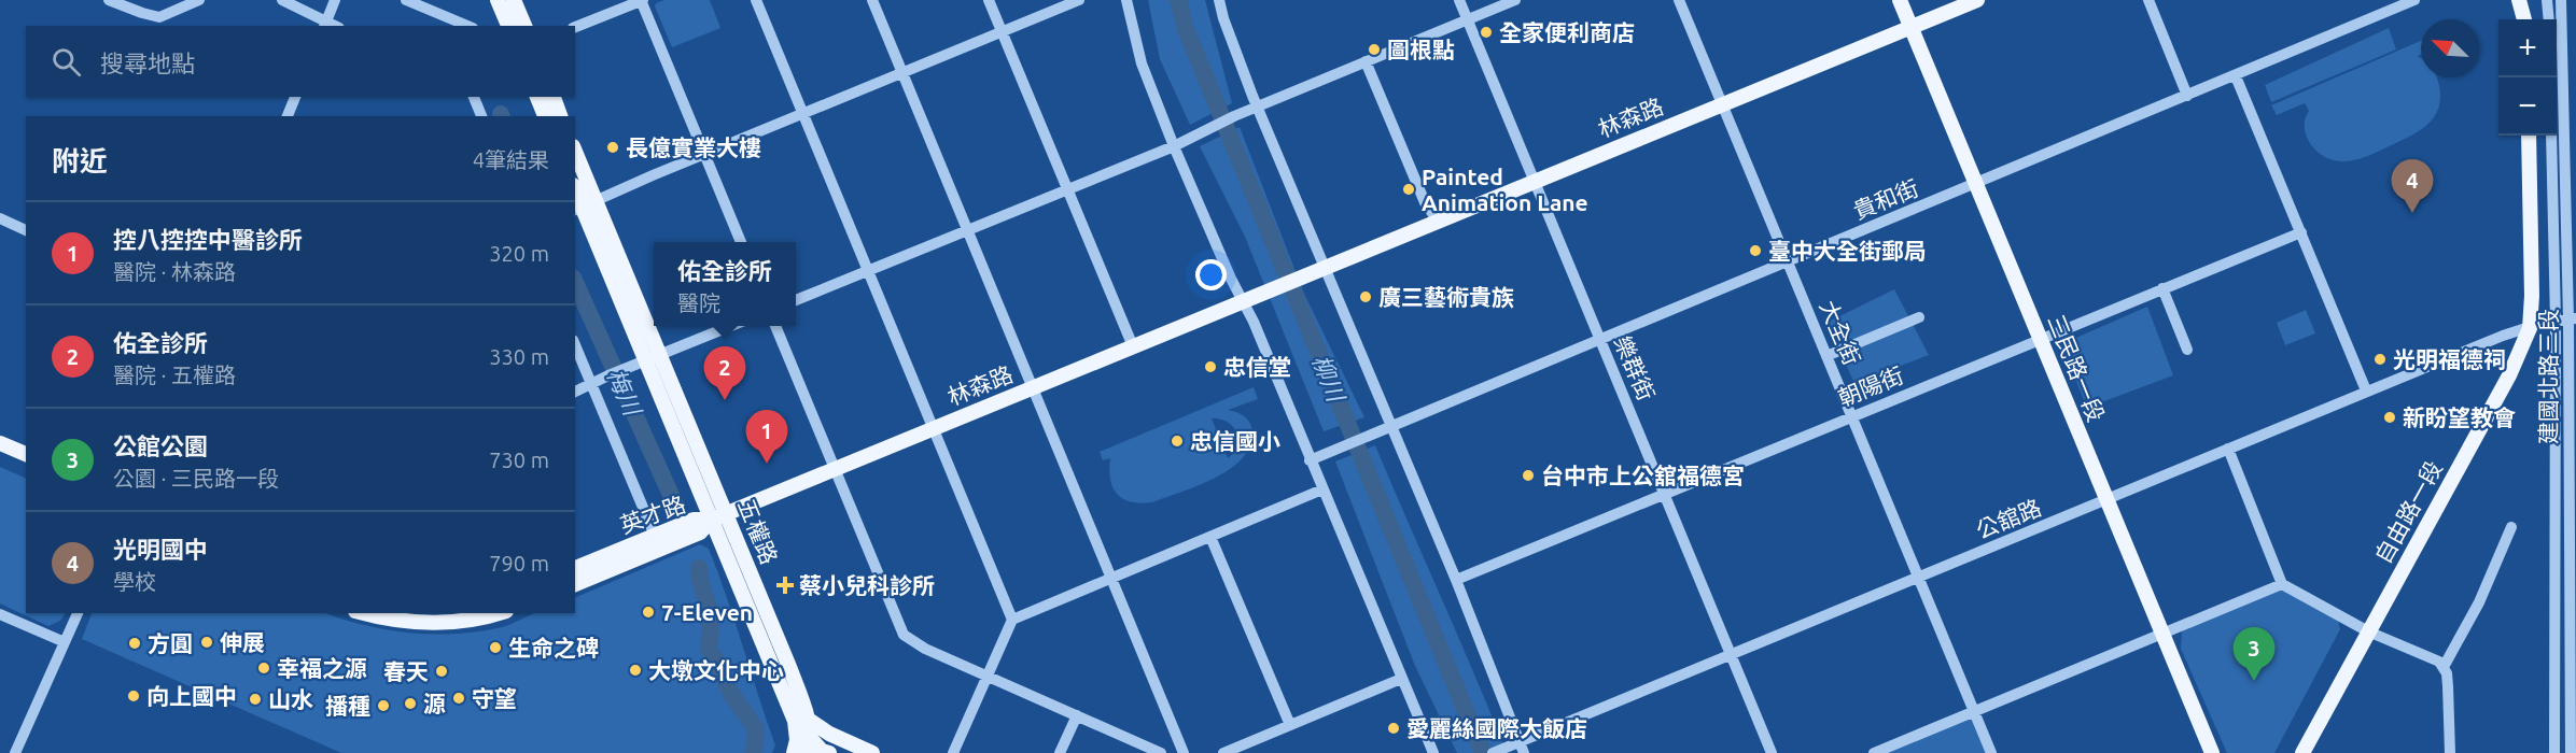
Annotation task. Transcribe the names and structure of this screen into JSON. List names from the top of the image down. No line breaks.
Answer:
{"streets":{"main road":["林森路","三民路一段","自由路一段","英才路","五權路"],"street":["貴和街","大全街","樂群街","建國北路三段","朝陽街","公舘路"]},"crossings":[["林森路","大全街"],["林森路","樂群街"],["林森路","三民路一段"],["林森路","英才路"],["林森路","五權路"],["貴和街","大全街"],["貴和街","樂群街"],["貴和街","三民路一段"],["大全街","朝陽街"],["大全街","公舘路"],["樂群街","朝陽街"],["樂群街","公舘路"],["三民路一段","朝陽街"],["三民路一段","公舘路"],["建國北路三段","公舘路"],["自由路一段","公舘路"],["英才路","五權路"]],"water":["柳川","梅川"],"places":{"other":["全家便利商店","圖根點","長億實業大樓","Painted Animation Lane","臺中大全街郵局","廣三藝術貴族","光明福德祠","忠信堂","新盼望教會","忠信國小","台中市上公舘福德宮","7-Eleven","伸展","方圓","生命之碑","幸福之源","大墩文化中心","春天","向上國中","守望","山水","源","播種","愛麗絲國際大飯店"],"health":["蔡小兒科診所"]},"north":"top left","page":{"map_buttons":["+","−"],"search":"搜尋地點","heading":["附近","4筆結果"],"pins":["4","2","1","3"],"list":[{"mark":"1","name":"控八控控中醫診所","note":"醫院 · 林森路","value":"320 m"},{"mark":"2","name":"佑全診所","note":"醫院 · 五權路","value":"330 m"},{"mark":"3","name":"公館公園","note":"公園 · 三民路一段","value":"730 m"},{"mark":"4","name":"光明國中","note":"學校","value":"790 m"}],"popup":["佑全診所","醫院"]}}
